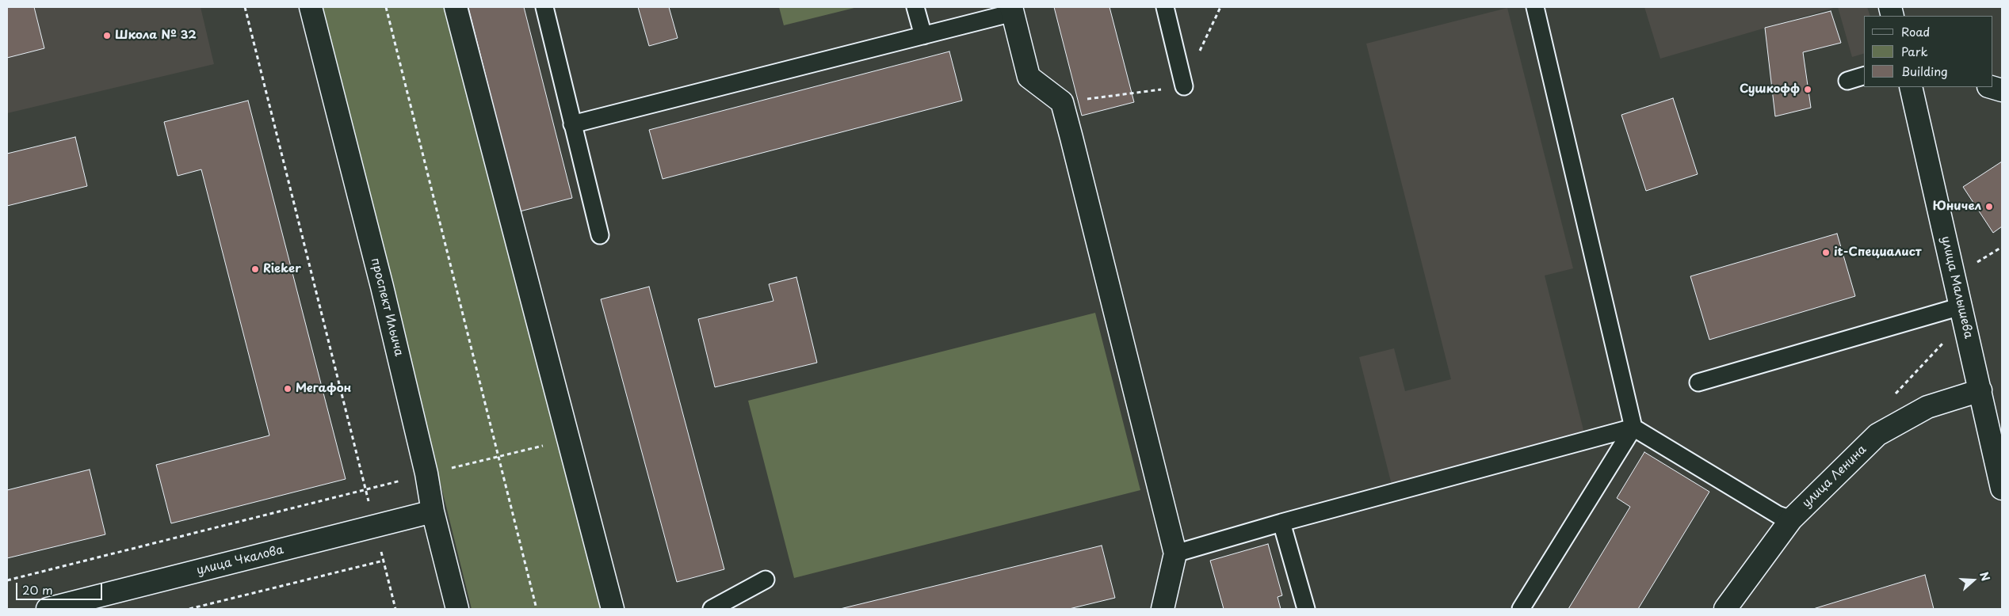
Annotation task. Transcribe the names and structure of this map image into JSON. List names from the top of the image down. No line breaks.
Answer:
{"streets":{"street":["улица Малышева","проспект Ильича","улица Ленина","улица Чкалова"]},"crossings":[["улица Малышева","улица Ленина"],["проспект Ильича","улица Чкалова"]],"places":["Школа № 32","Сушкофф","Юничел","it-Специалист","Rieker","Мегафон"],"legend":["Road","Park","Building"],"scale_bar":"20 m","north":"right"}
